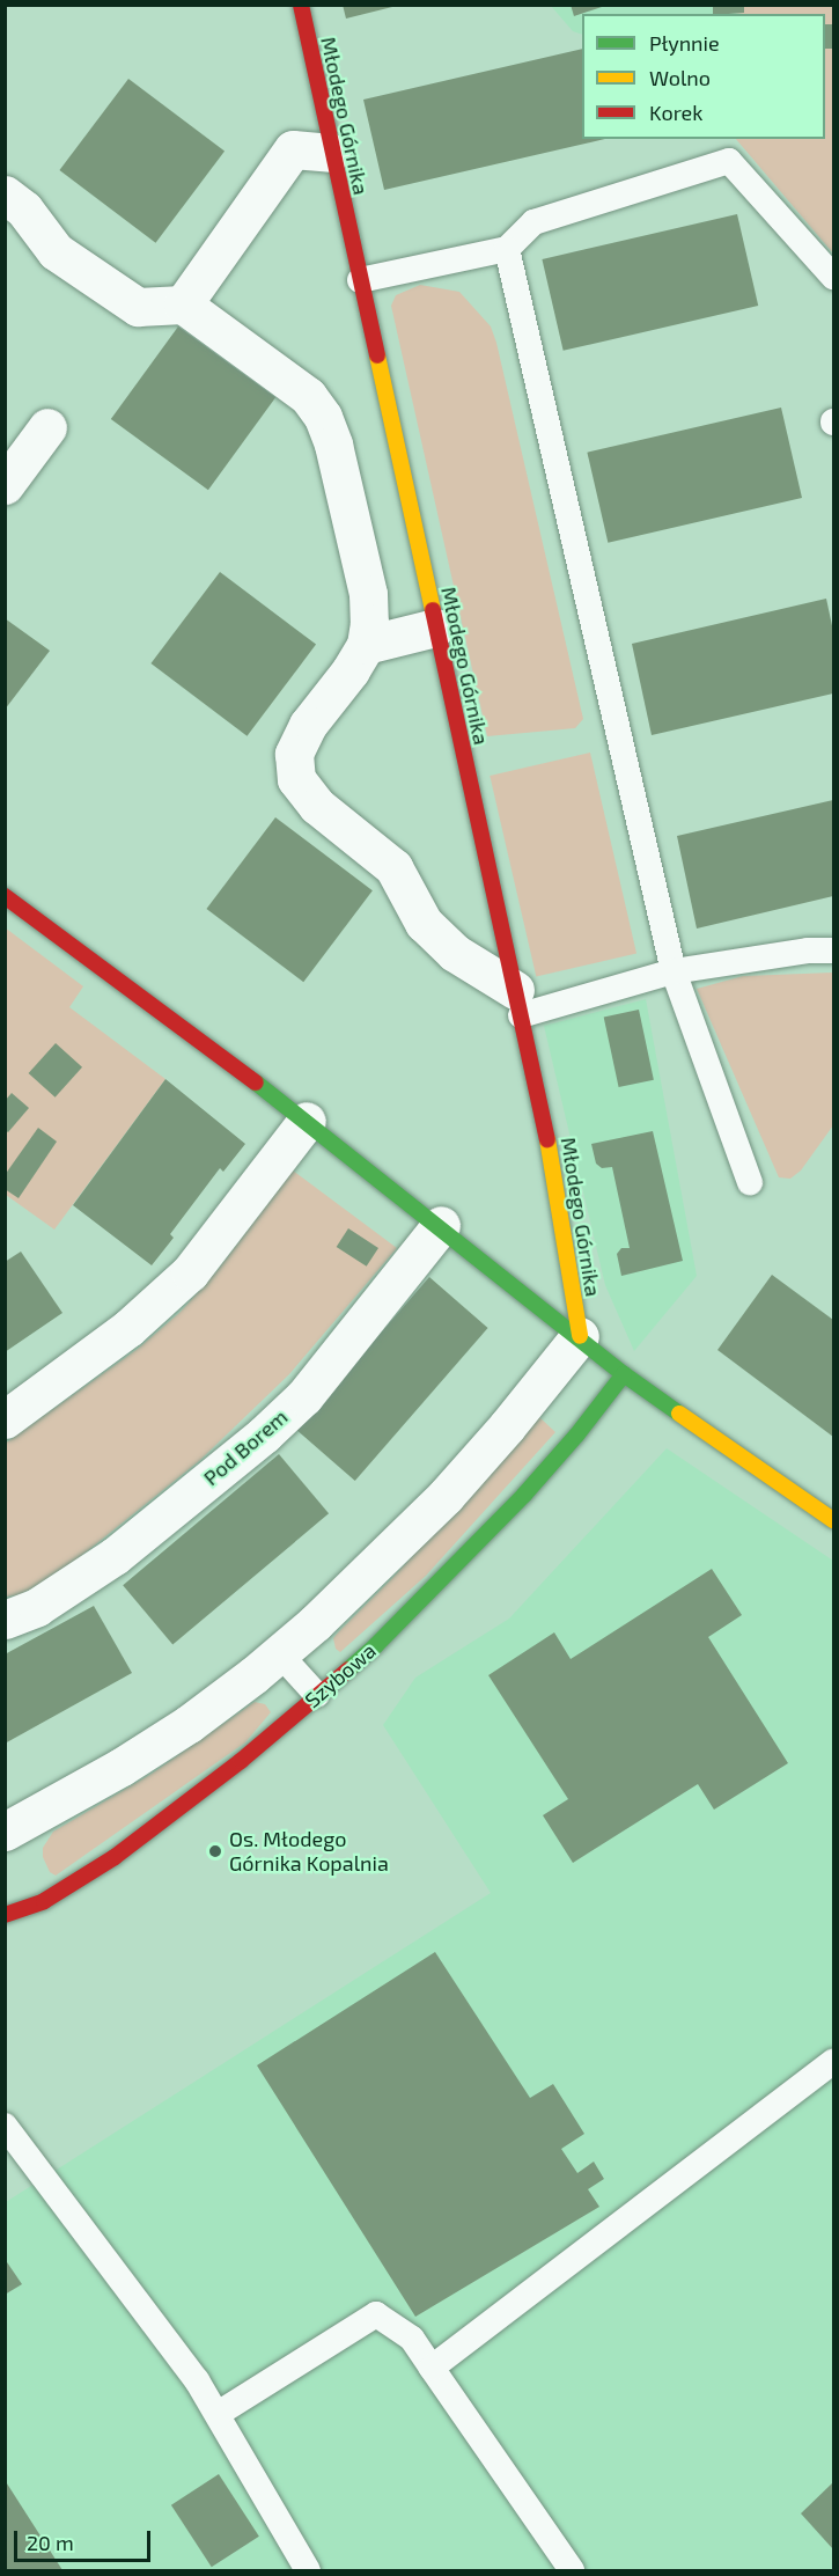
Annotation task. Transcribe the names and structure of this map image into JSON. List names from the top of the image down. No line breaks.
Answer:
{"streets":{"street":["Młodego Górnika","Pod Borem","Szybowa"]},"places":["Os. Młodego Górnika Kopalnia"],"legend":["Płynnie","Wolno","Korek"],"scale_bar":"20 m"}
